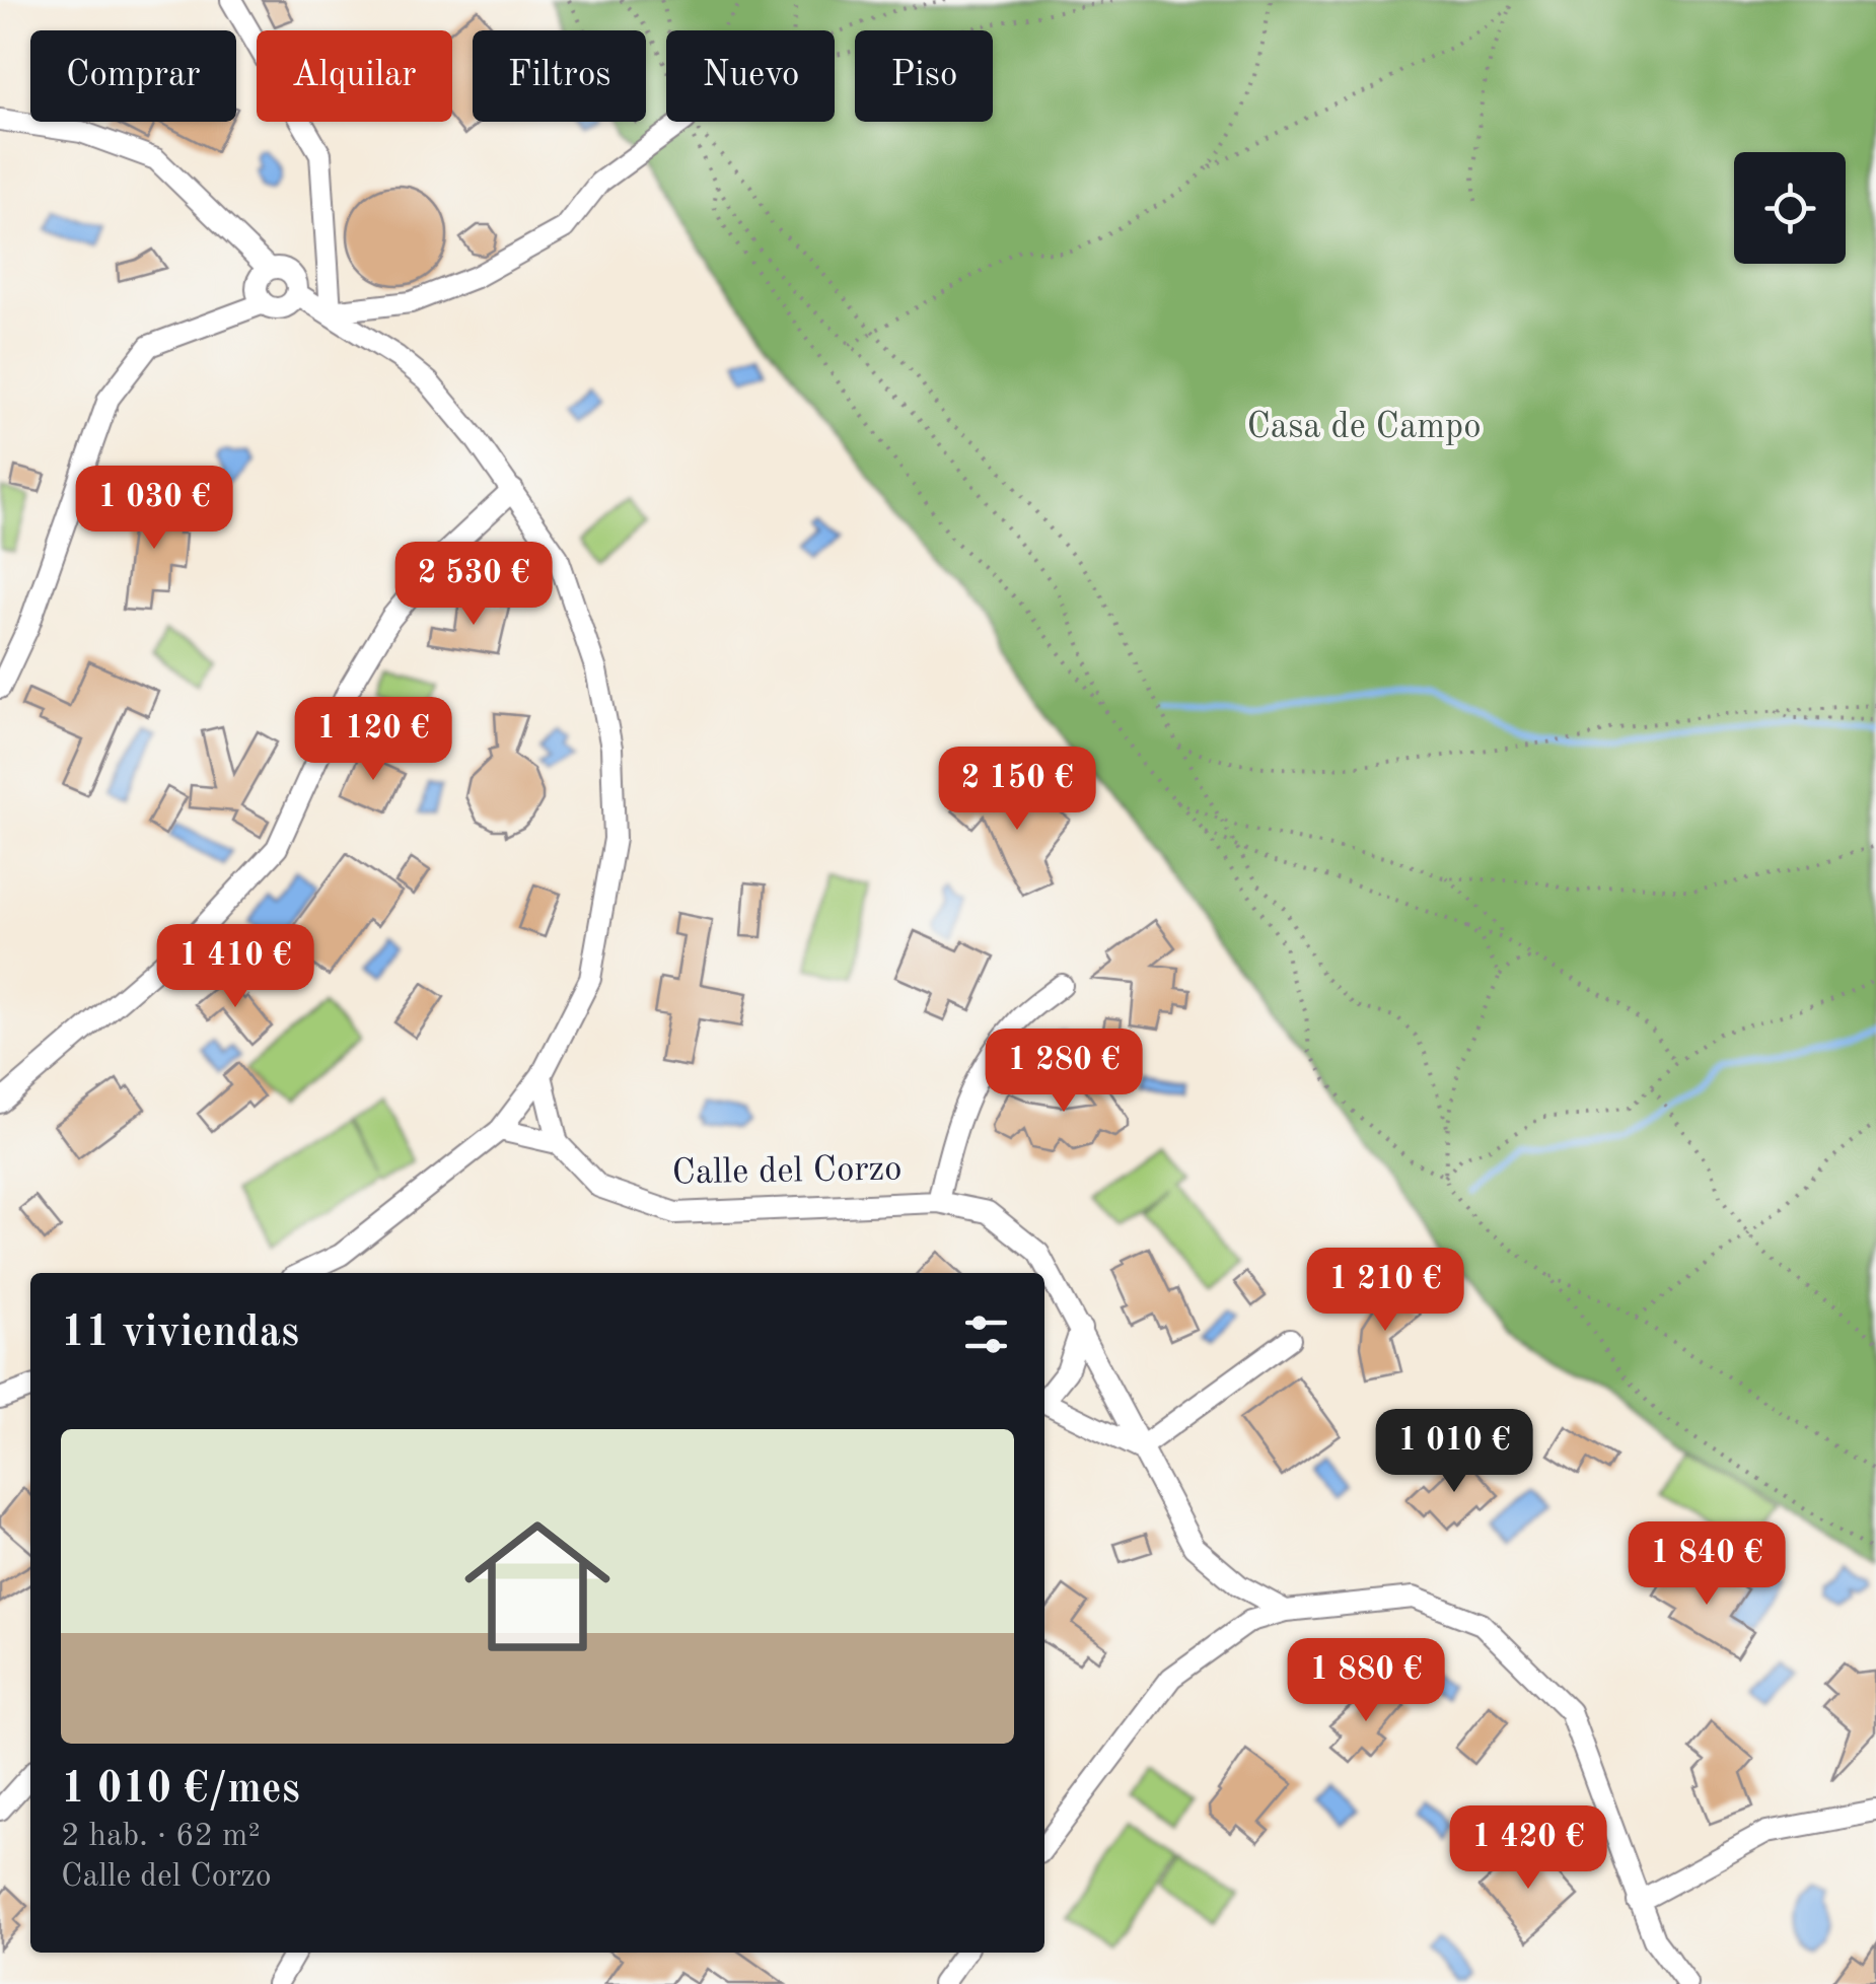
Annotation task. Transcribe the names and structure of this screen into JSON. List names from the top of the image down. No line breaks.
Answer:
{"streets":{"street":["Calle del Corzo"]},"parks":["Casa de Campo"],"page":{"chip":["Comprar","Alquilar","Filtros","Nuevo","Piso"],"price":["1 030 €","2 530 €","1 120 €","2 150 €","1 410 €","1 280 €","1 210 €","1 010 €","1 840 €","1 880 €","1 420 €"],"heading":"11 viviendas","list":[{"name":"1 010 €/mes","note":"2 hab. · 62 m² · Calle del Corzo"}]}}
